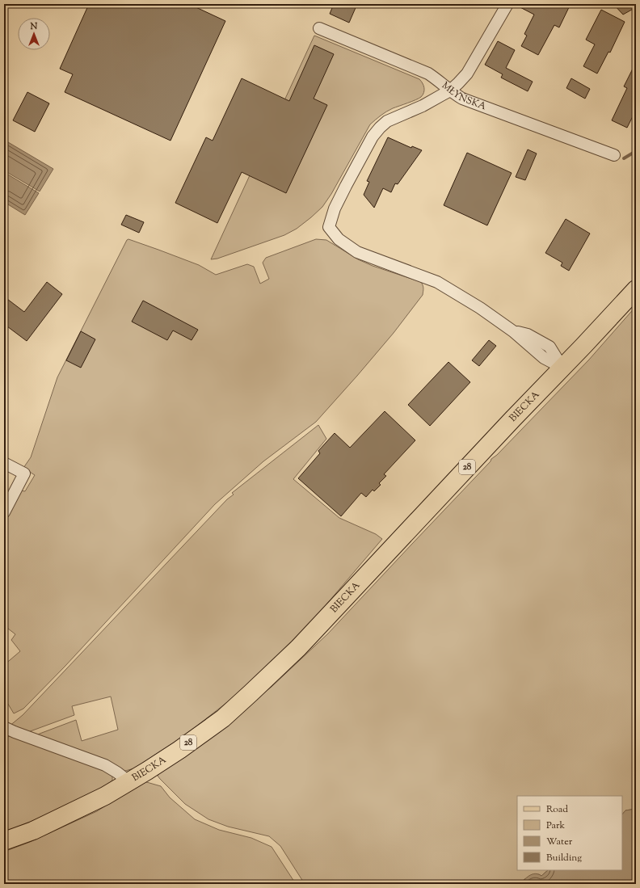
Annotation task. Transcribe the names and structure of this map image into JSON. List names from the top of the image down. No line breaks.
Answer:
{"streets":{"main road":["BIECKA","28"],"street":["MŁYŃSKA"]},"legend":["Road","Park","Water","Building"],"north":"top"}
